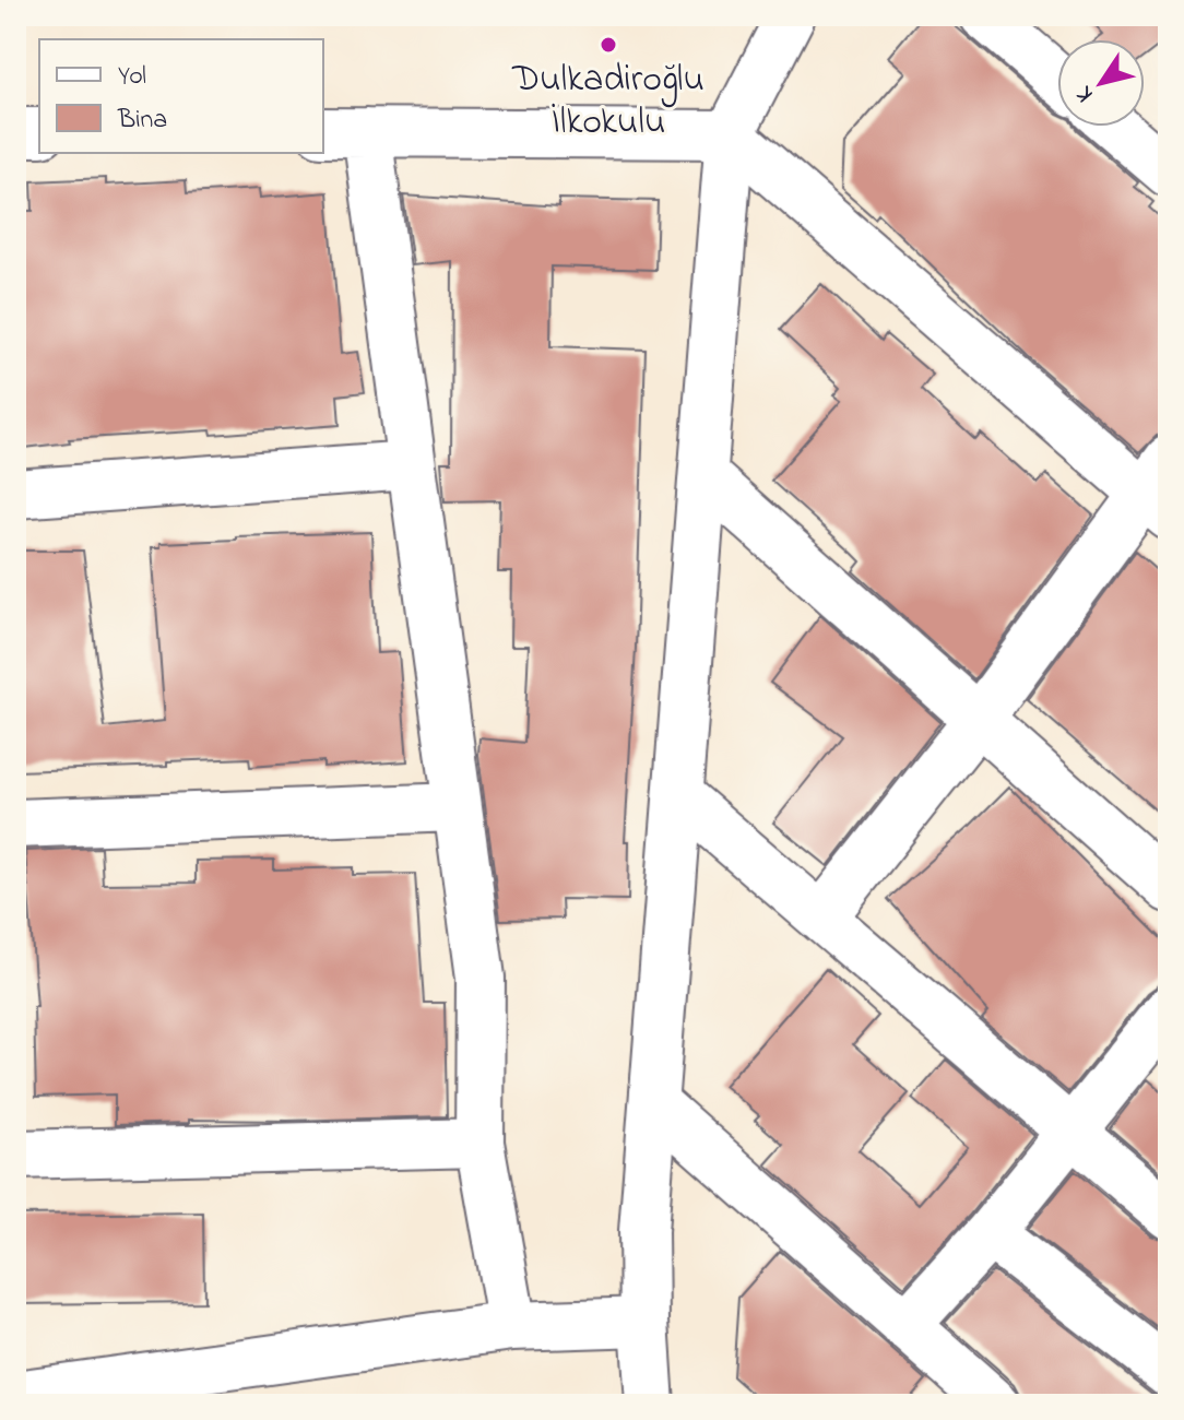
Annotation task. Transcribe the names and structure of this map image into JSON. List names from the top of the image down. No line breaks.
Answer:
{"places":["Dulkadiroğlu İlkokulu"],"legend":["Yol","Bina"],"north":"bottom left"}
